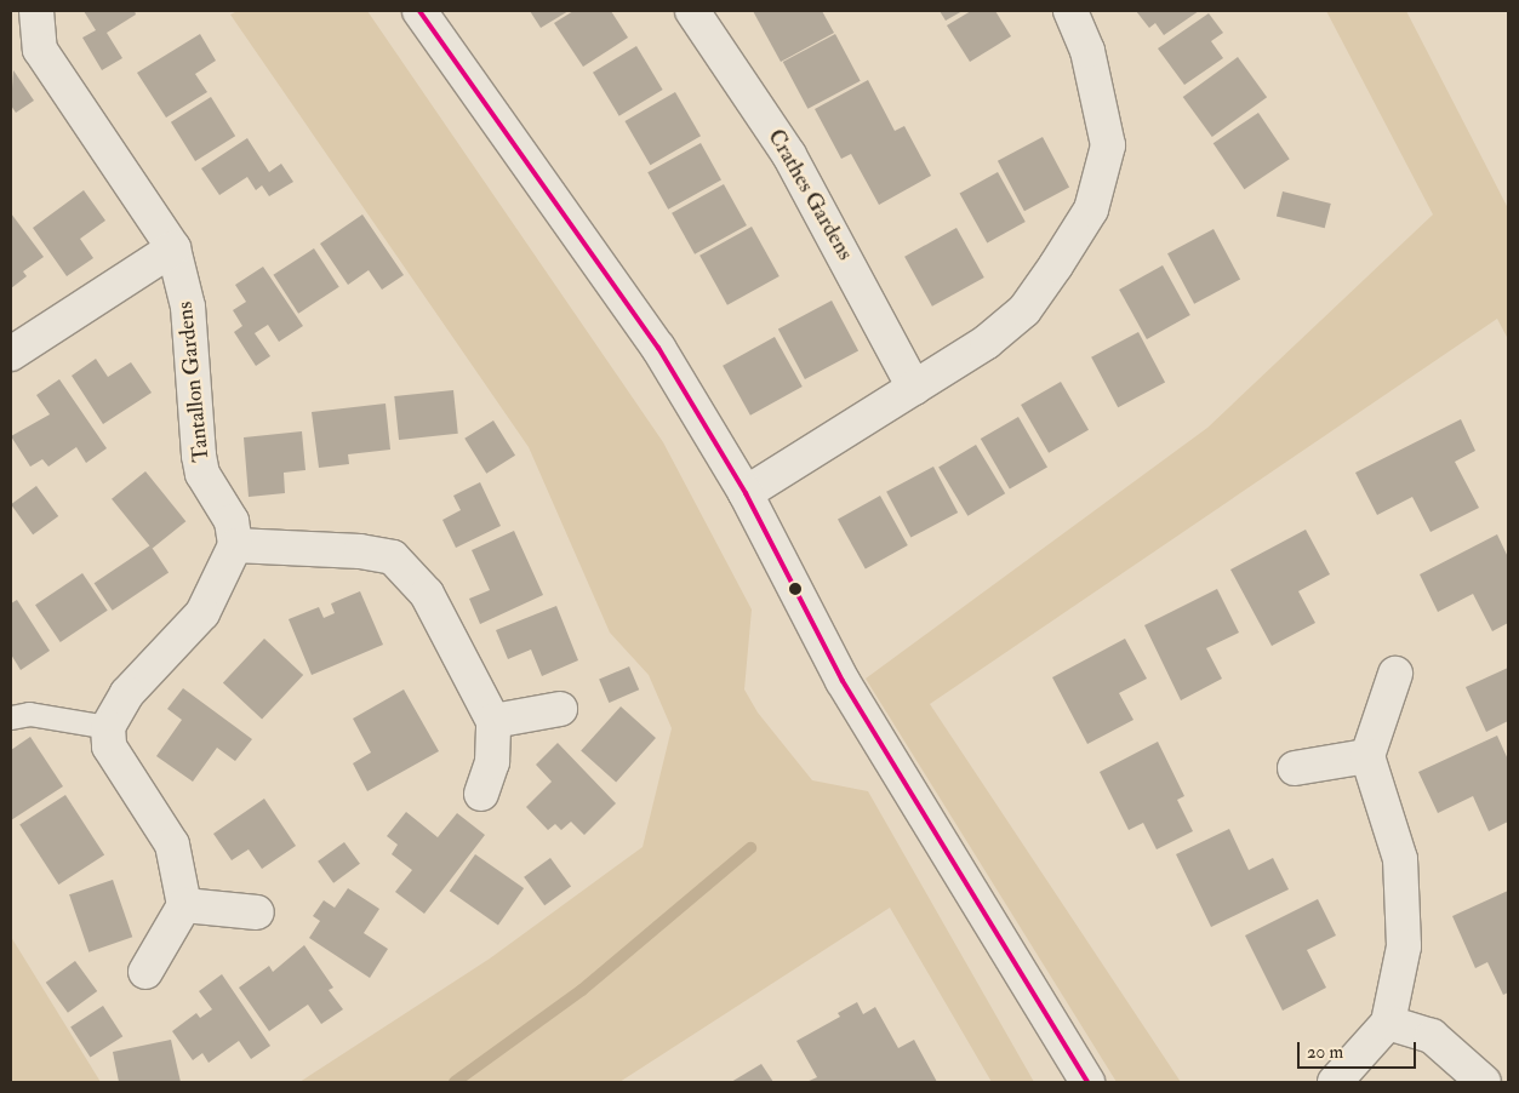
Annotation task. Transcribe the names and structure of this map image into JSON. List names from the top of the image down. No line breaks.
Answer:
{"streets":{"street":["Crathes Gardens","Tantallon Gardens"]},"scale_bar":"20 m"}
